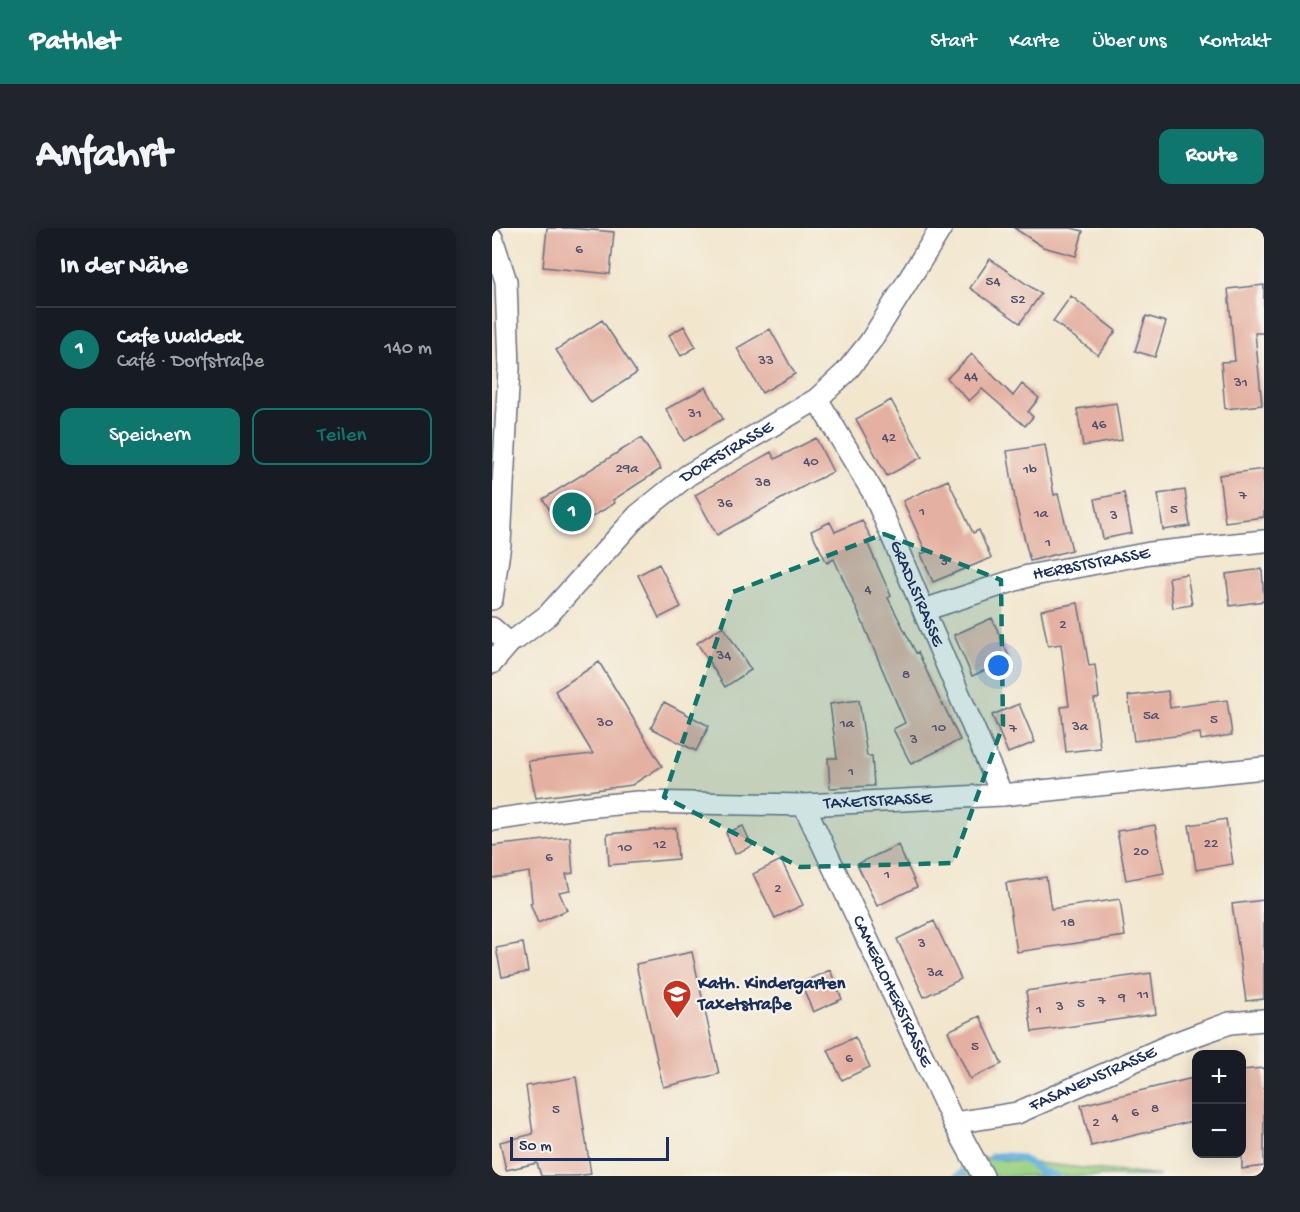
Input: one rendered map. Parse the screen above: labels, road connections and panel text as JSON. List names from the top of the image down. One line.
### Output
{"streets":{"street":["DORFSTRASSE","HERBSTSTRASSE","GRADLSTRASSE","TAXETSTRASSE","CAMERLOHERSTRASSE","FASANENSTRASSE"]},"crossings":[["DORFSTRASSE","GRADLSTRASSE"],["HERBSTSTRASSE","GRADLSTRASSE"],["GRADLSTRASSE","TAXETSTRASSE"],["TAXETSTRASSE","CAMERLOHERSTRASSE"],["CAMERLOHERSTRASSE","FASANENSTRASSE"]],"places":{"school or university":["Kath. Kindergarten Taxetstraße"]},"house_numbers":["6","54","52","33","44","31","31","46","42","40","29a","1b","38","7","36","5","1","1a","3","1","3","4","2","34","8","5a","5","30","1a","3a","10","7","3","1","22","12","10","20","6","1","2","18","3","3a","11","9","7","5","3","1","5","6","8","5","6","4","2"],"scale_bar":"50 m","page":{"header":"Pathlet","nav":["Start","Karte","Über uns","Kontakt"],"buttons":["Route",["Speichern","Teilen"]],"title":"Anfahrt","heading":"In der Nähe","list":[{"mark":"1","name":"Cafe Waldeck","note":"Café · Dorfstraße","value":"140 m"}],"pins":"1","map_buttons":["+","−"],"scale":"50 m"}}
